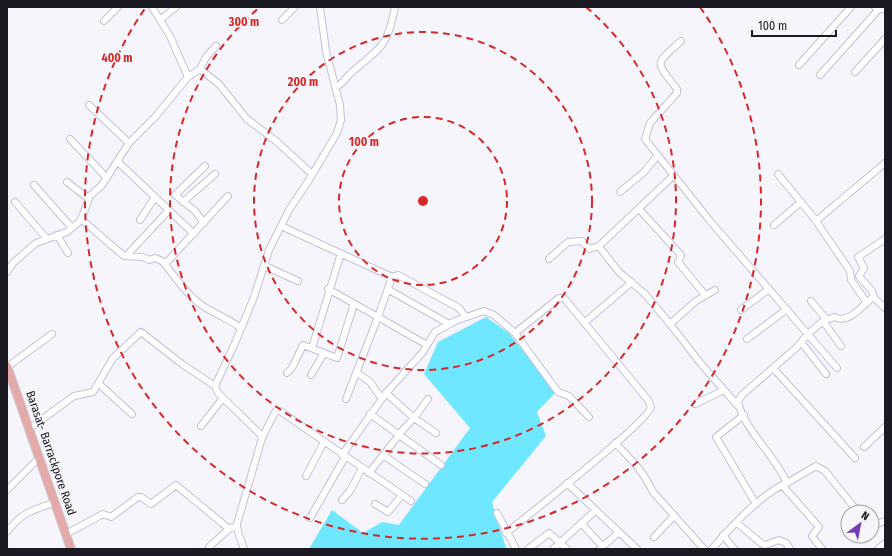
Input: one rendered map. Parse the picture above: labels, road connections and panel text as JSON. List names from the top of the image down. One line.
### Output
{"streets":{"main road":["Barasat- Barrackpore Road"]},"scale_bar":"100 m","north":"top right","rings":["300 m","400 m","200 m","100 m"]}
